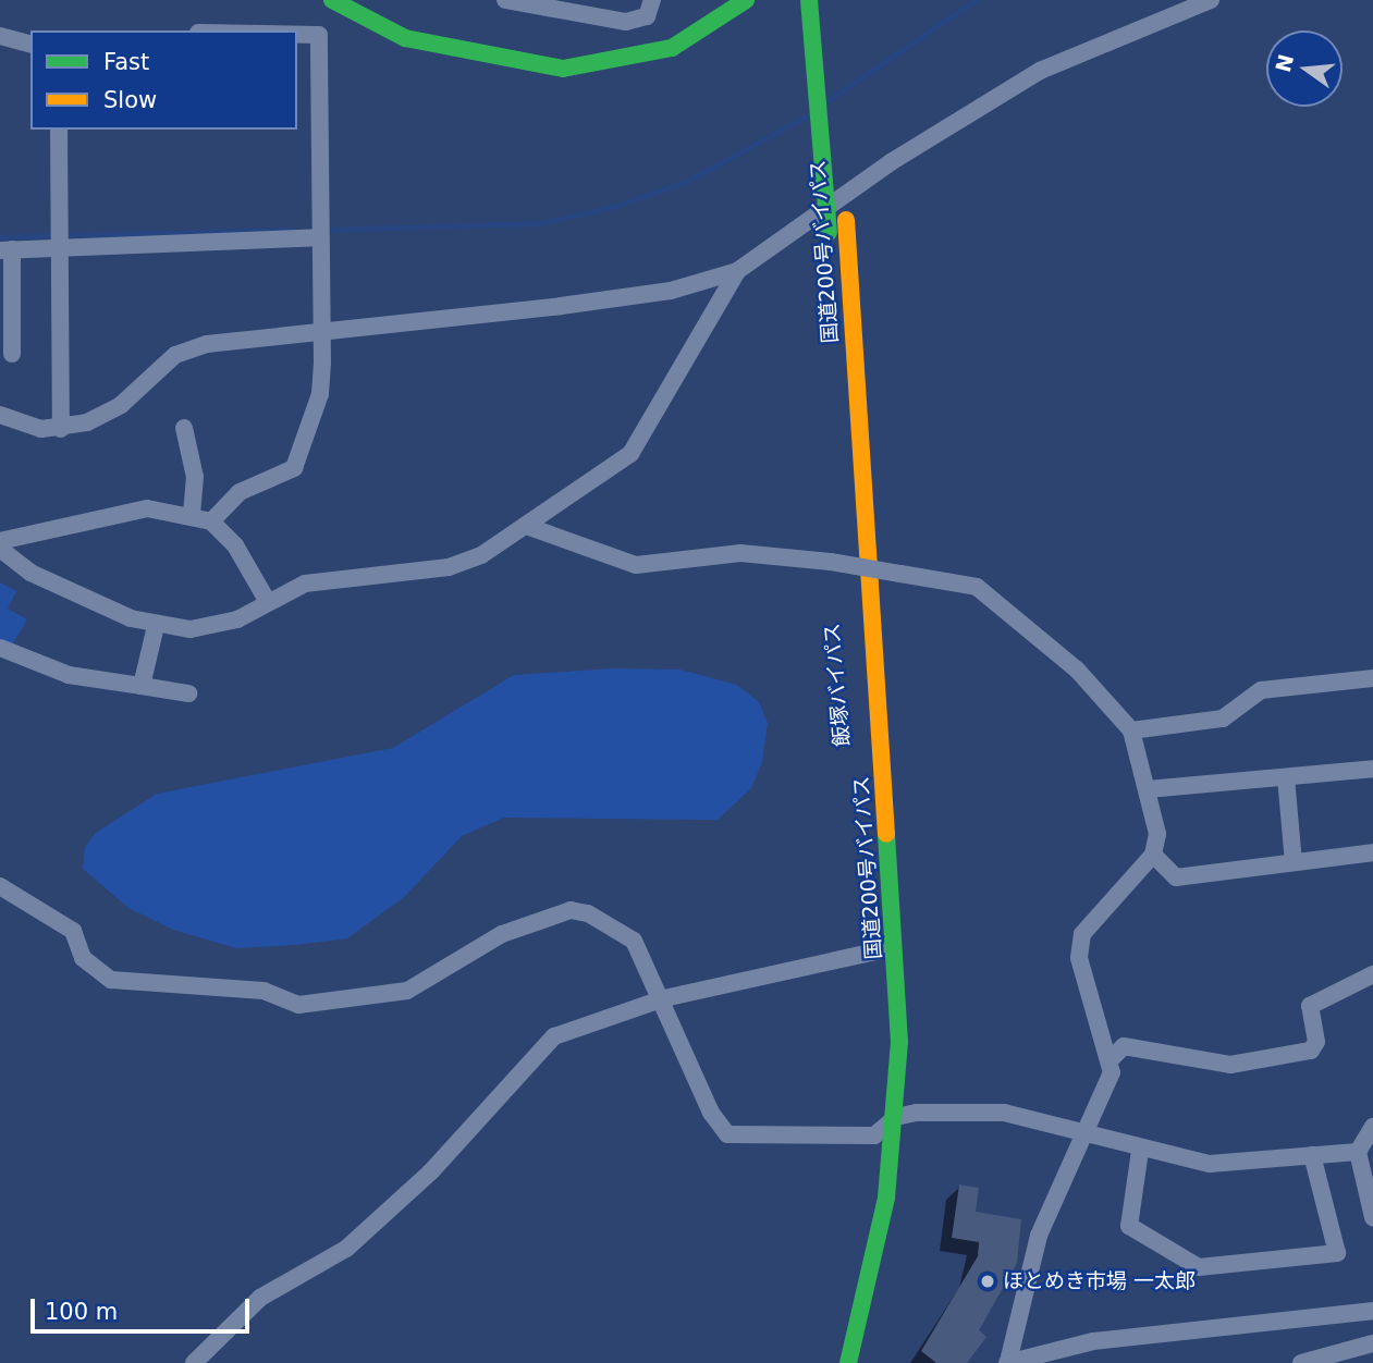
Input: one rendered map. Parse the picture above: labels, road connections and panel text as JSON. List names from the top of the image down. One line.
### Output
{"streets":{"main road":["国道200号バイパス","飯塚バイパス"]},"places":["ほとめき市場 一太郎"],"legend":["Fast","Slow"],"scale_bar":"100 m","north":"left"}
